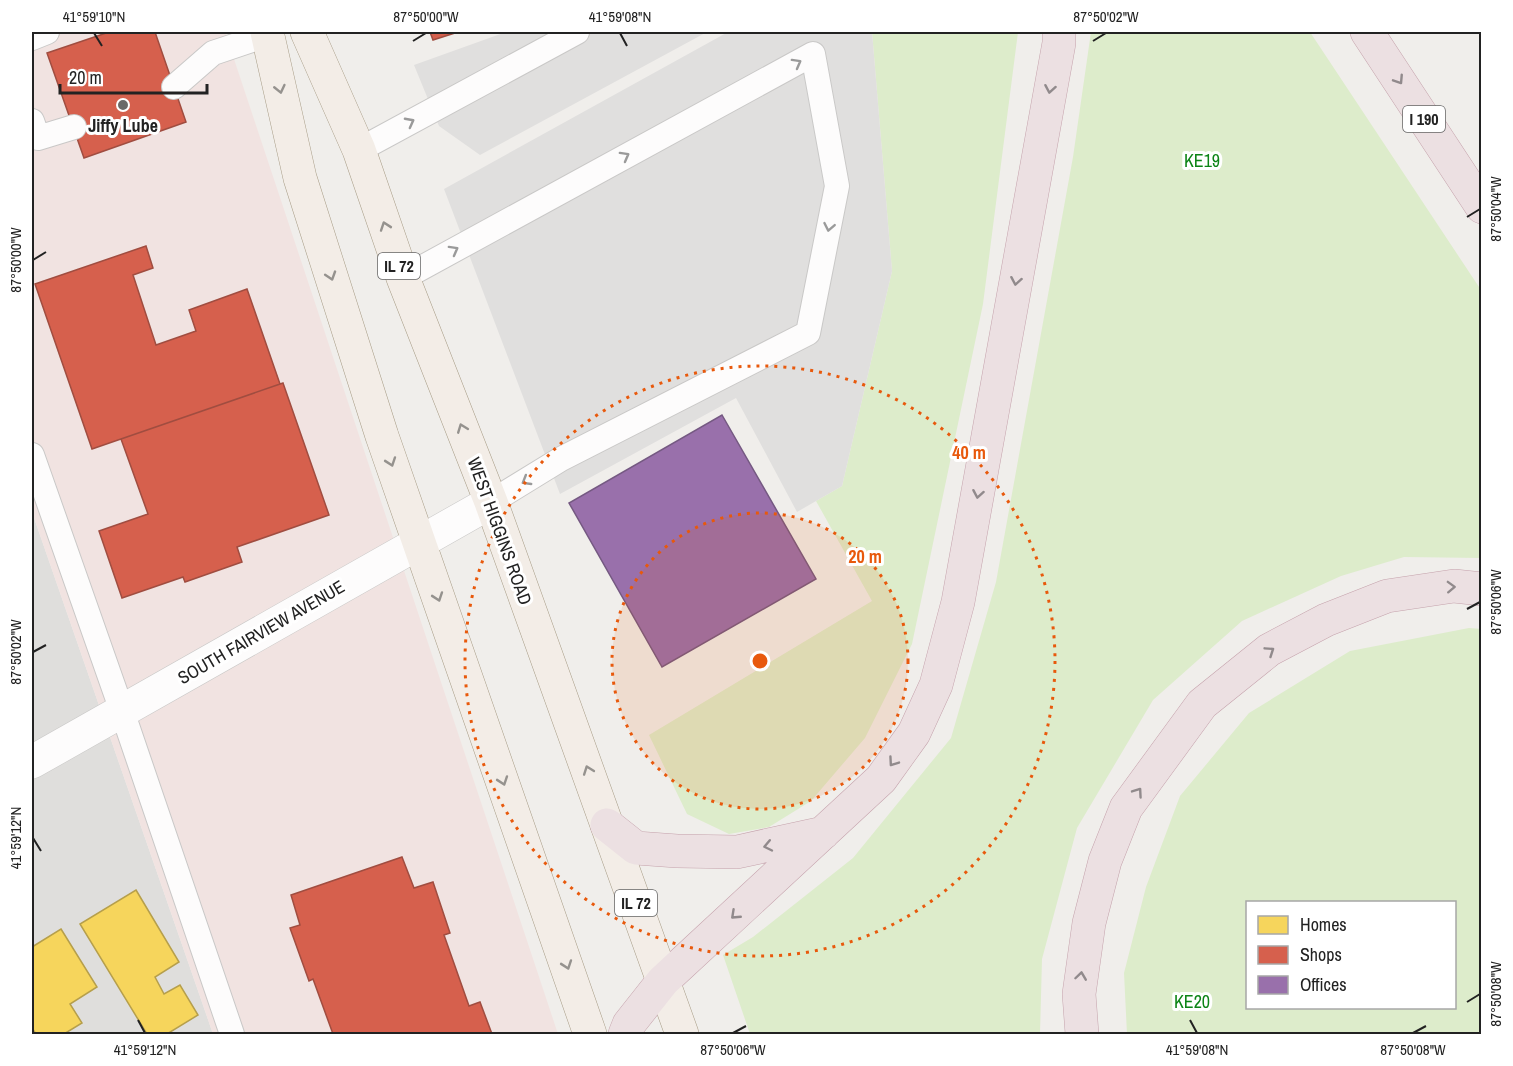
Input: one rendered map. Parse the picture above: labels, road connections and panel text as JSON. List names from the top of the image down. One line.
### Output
{"streets":{"highway":["I 190"],"main road":["IL 72","WEST HIGGINS ROAD"],"street":["SOUTH FAIRVIEW AVENUE"]},"crossings":[["WEST HIGGINS ROAD","SOUTH FAIRVIEW AVENUE"]],"parks":["KE19","KE20"],"places":["Jiffy Lube"],"legend":["Homes","Shops","Offices"],"scale_bar":"20 m","coordinates":["41°59'10\"N","87°50'00\"W","41°59'08\"N","87°50'02\"W","87°50'04\"W","87°50'06\"W","41°59'12\"N","87°50'08\"W"],"rings":["40 m","20 m"]}
